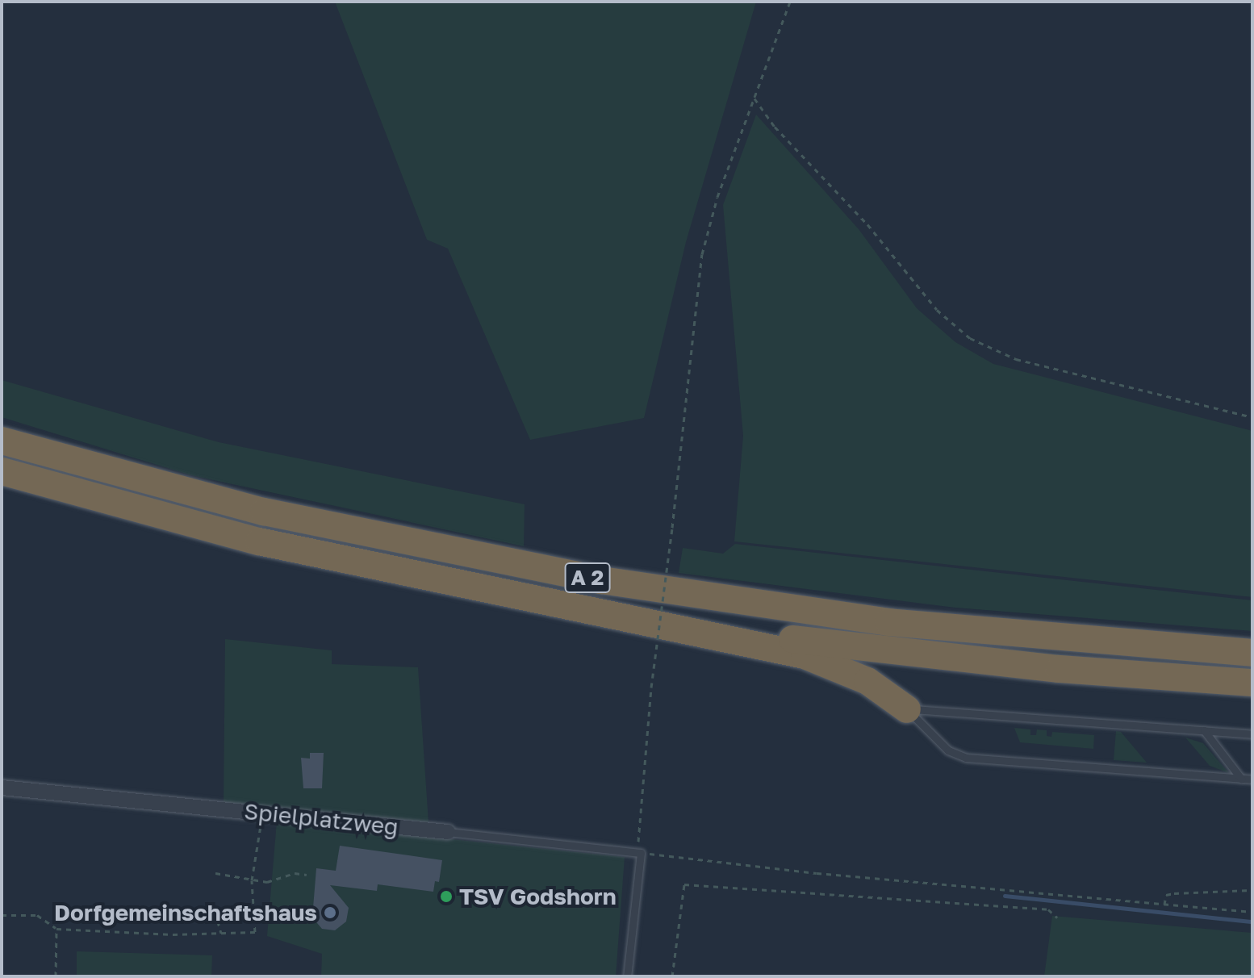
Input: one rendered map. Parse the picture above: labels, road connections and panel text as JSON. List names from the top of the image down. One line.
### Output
{"streets":{"highway":["A 2"],"street":["Spielplatzweg"]},"places":["TSV Godshorn","Dorfgemeinschaftshaus"]}
